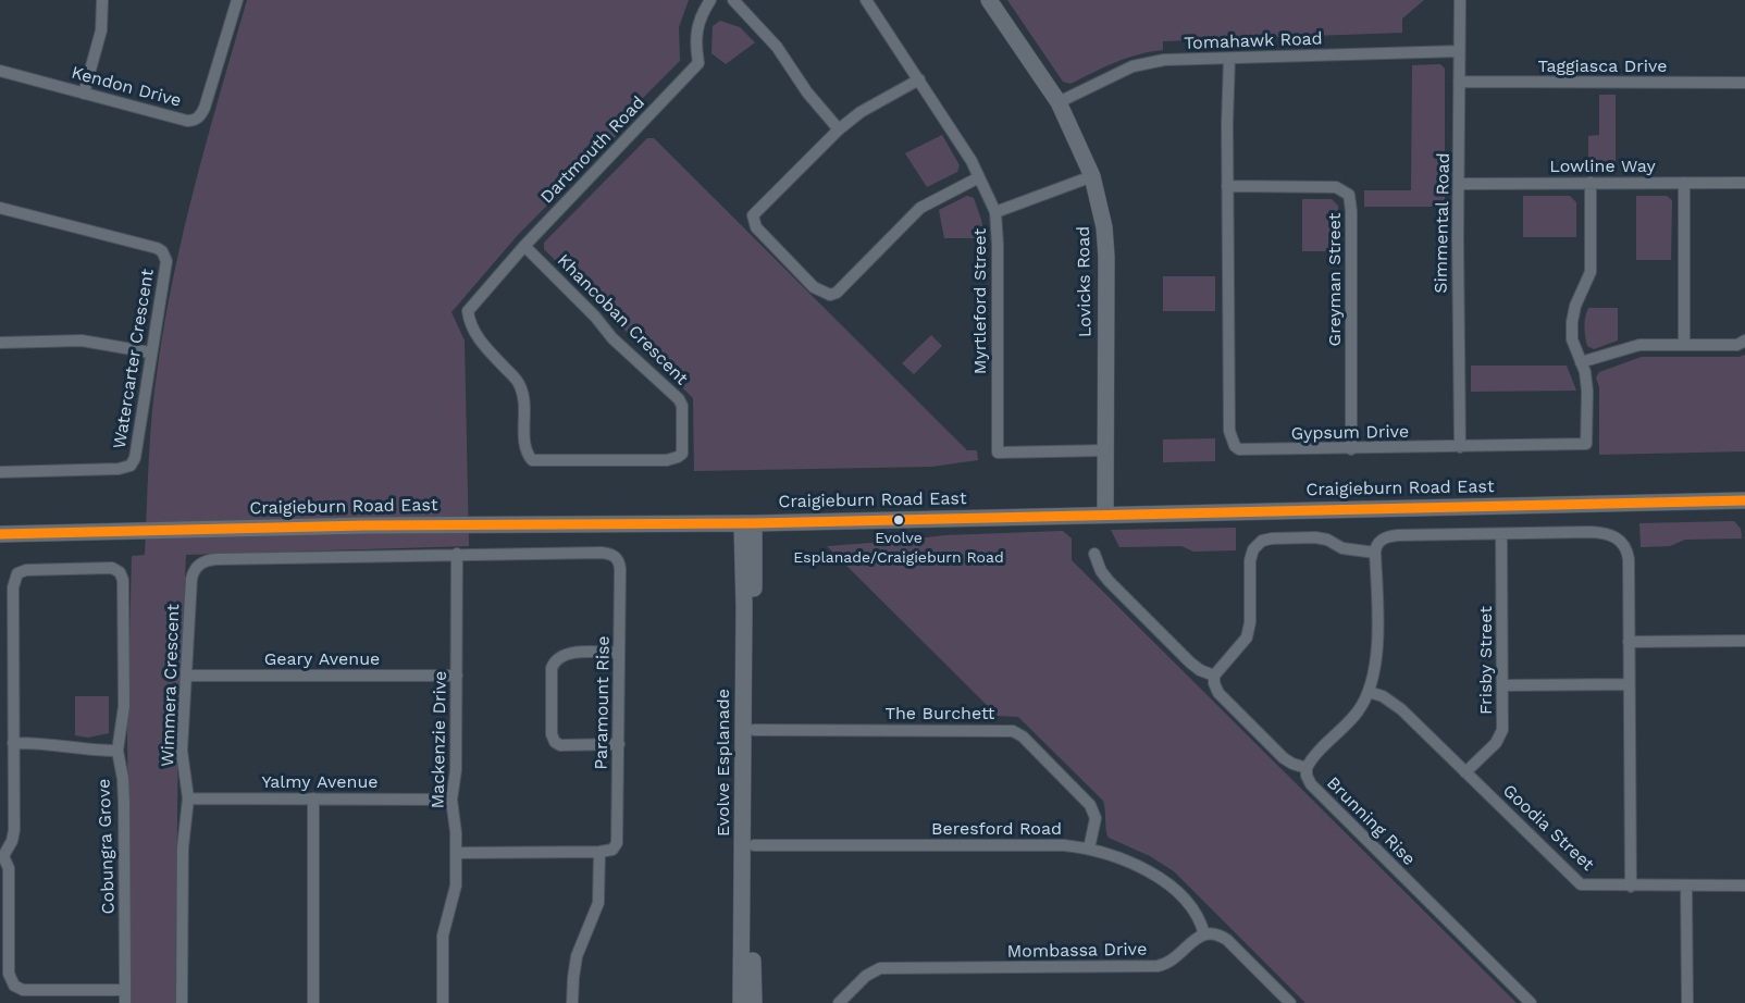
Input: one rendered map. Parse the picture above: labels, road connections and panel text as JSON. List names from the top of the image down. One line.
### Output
{"streets":{"main road":["Lovicks Road","Craigieburn Road East","Evolve Esplanade"],"street":["Tomahawk Road","Taggiasca Drive","Kendon Drive","Dartmouth Road","Lowline Way","Simmental Road","Greyman Street","Myrtleford Street","Khancoban Crescent","Watercarter Crescent","Gypsum Drive","Geary Avenue","Frisby Street","Wimmera Crescent","Paramount Rise","The Burchett","Mackenzie Drive","Yalmy Avenue","Brunning Rise","Goodia Street","Beresford Road","Cobungra Grove","Mombassa Drive"]},"crossings":[["Tomahawk Road","Simmental Road"],["Tomahawk Road","Lovicks Road"],["Tomahawk Road","Gypsum Drive"],["Taggiasca Drive","Simmental Road"],["Dartmouth Road","Khancoban Crescent"],["Lowline Way","Simmental Road"],["Lowline Way","Gypsum Drive"],["Simmental Road","Gypsum Drive"],["Greyman Street","Gypsum Drive"],["Lovicks Road","Myrtleford Street"],["Lovicks Road","Craigieburn Road East"],["Craigieburn Road East","Evolve Esplanade"],["Geary Avenue","Wimmera Crescent"],["Geary Avenue","Mackenzie Drive"],["Frisby Street","Goodia Street"],["Wimmera Crescent","Paramount Rise"],["Wimmera Crescent","Mackenzie Drive"],["Wimmera Crescent","Yalmy Avenue"],["Paramount Rise","Mackenzie Drive"],["The Burchett","Evolve Esplanade"],["The Burchett","Beresford Road"],["Mackenzie Drive","Yalmy Avenue"],["Evolve Esplanade","Beresford Road"],["Beresford Road","Mombassa Drive"]],"places":["Evolve Esplanade/Craigieburn Road"]}
